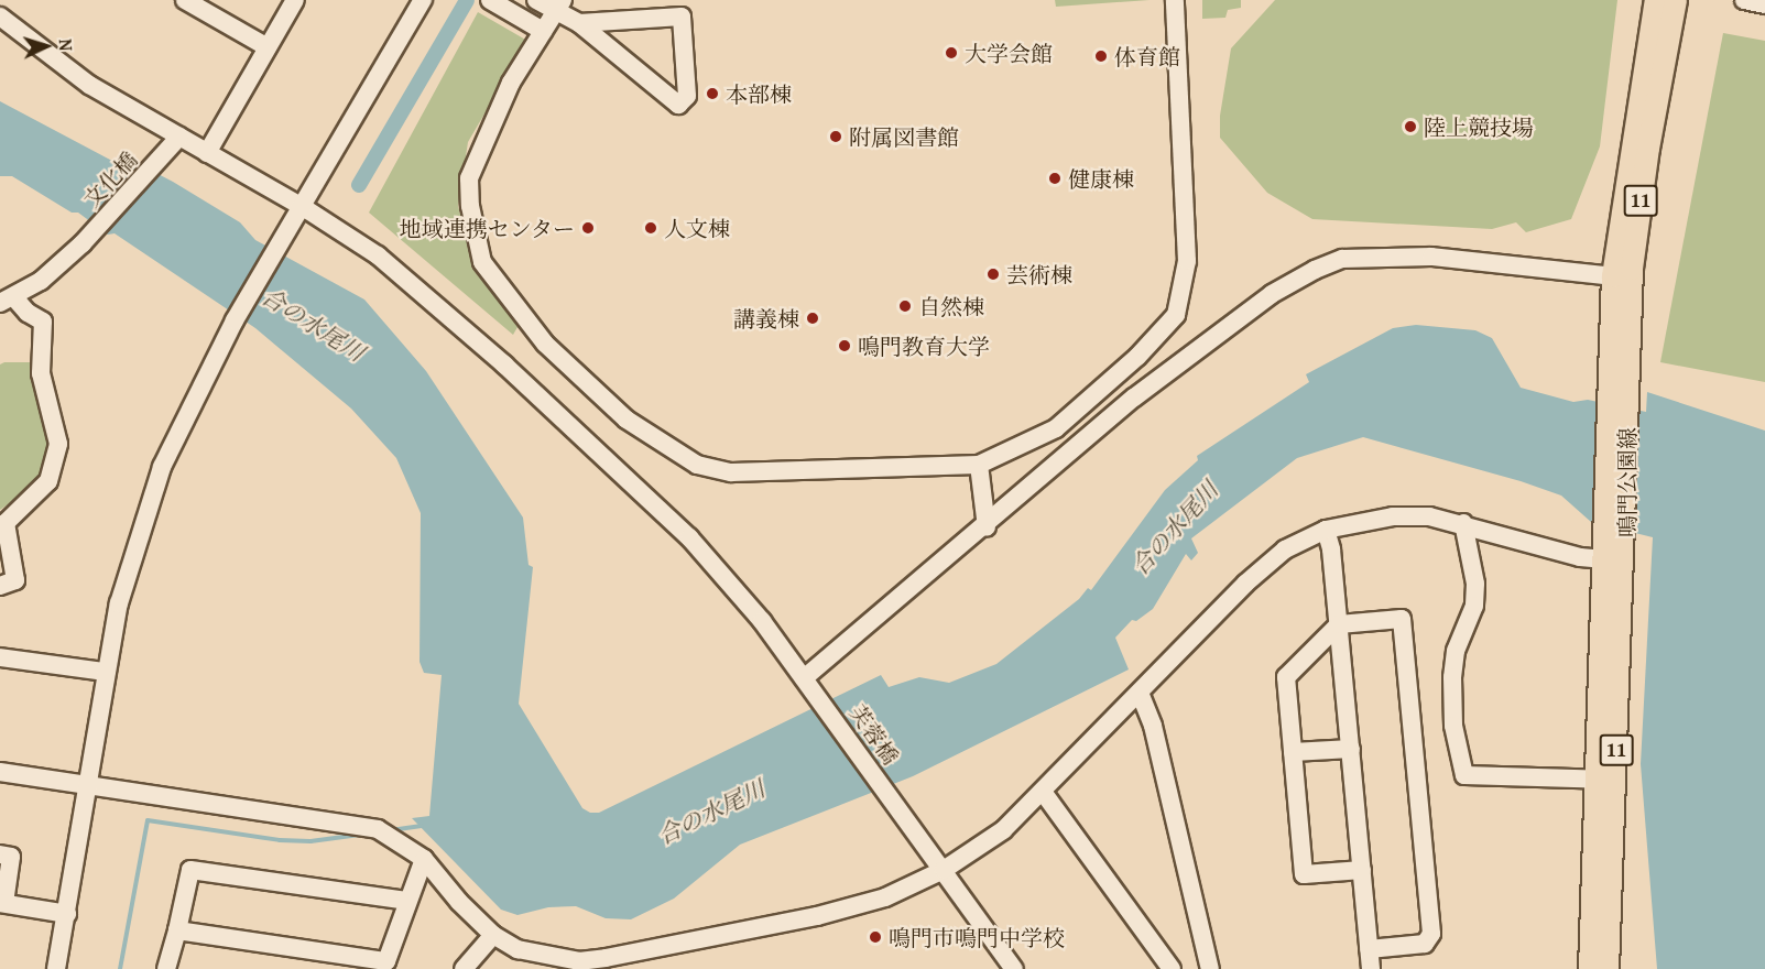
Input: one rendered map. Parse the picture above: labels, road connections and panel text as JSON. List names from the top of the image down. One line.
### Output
{"streets":{"main road":["11","鳴門公園線"],"street":["文化橋","芙蓉橋"]},"crossings":[["文化橋","芙蓉橋"]],"water":["合の水尾川"],"places":["大学会館","体育館","本部棟","陸上競技場","附属図書館","健康棟","地域連携センター","人文棟","芸術棟","自然棟","講義棟","鳴門教育大学","鳴門市鳴門中学校"],"north":"right"}
